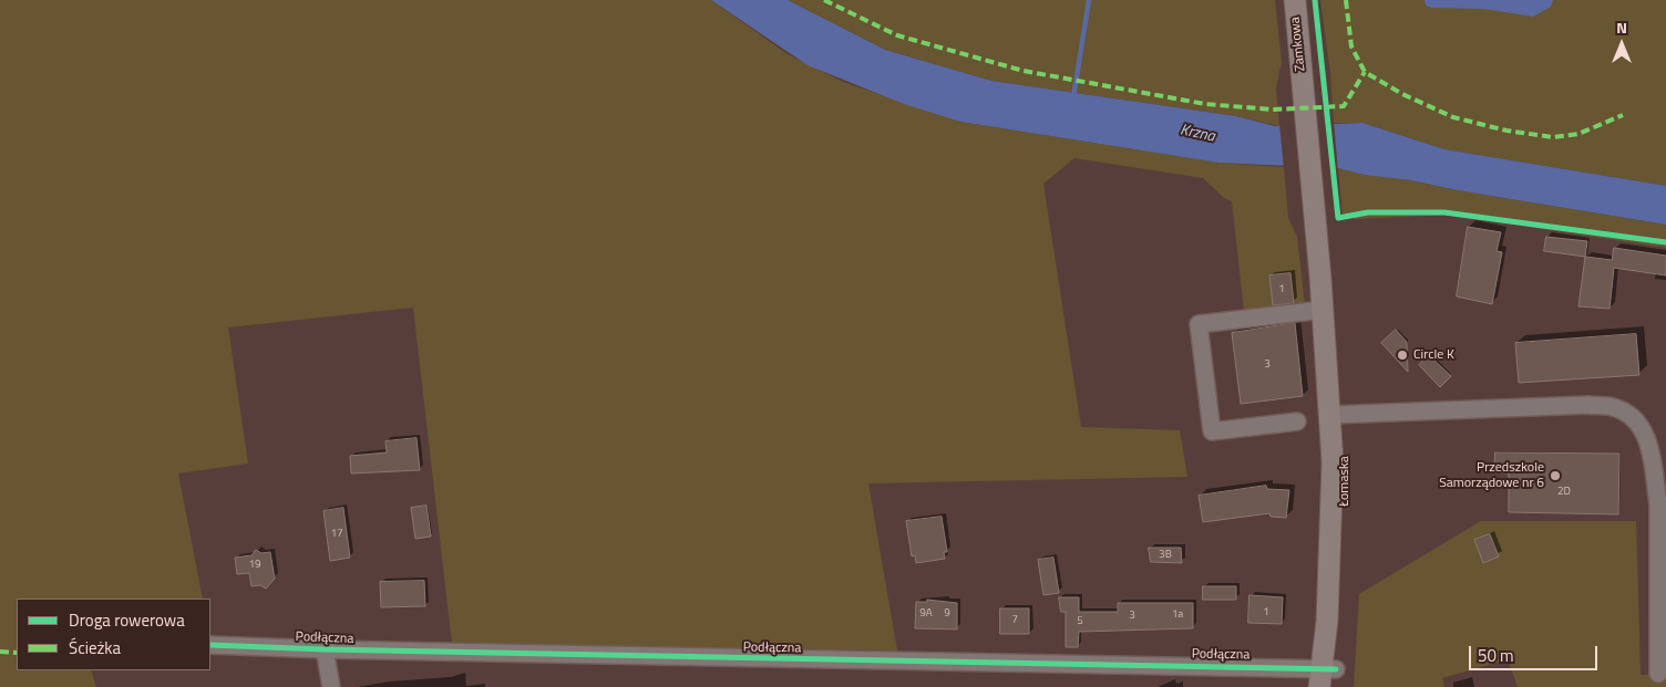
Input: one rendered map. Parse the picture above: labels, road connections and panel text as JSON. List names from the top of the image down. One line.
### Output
{"streets":{"main road":["Zamkowa","Łomaska"],"street":["Podłączna"]},"crossings":[["Zamkowa","Łomaska"],["Łomaska","Podłączna"]],"water":["Krzna"],"places":["Circle K","Przedszkole Samorządowe nr 6"],"house_numbers":["1","3","2D","17","3B","19","1","9A","9","1a","3","7","5"],"legend":["Droga rowerowa","Ścieżka"],"scale_bar":"50 m","north":"top"}
